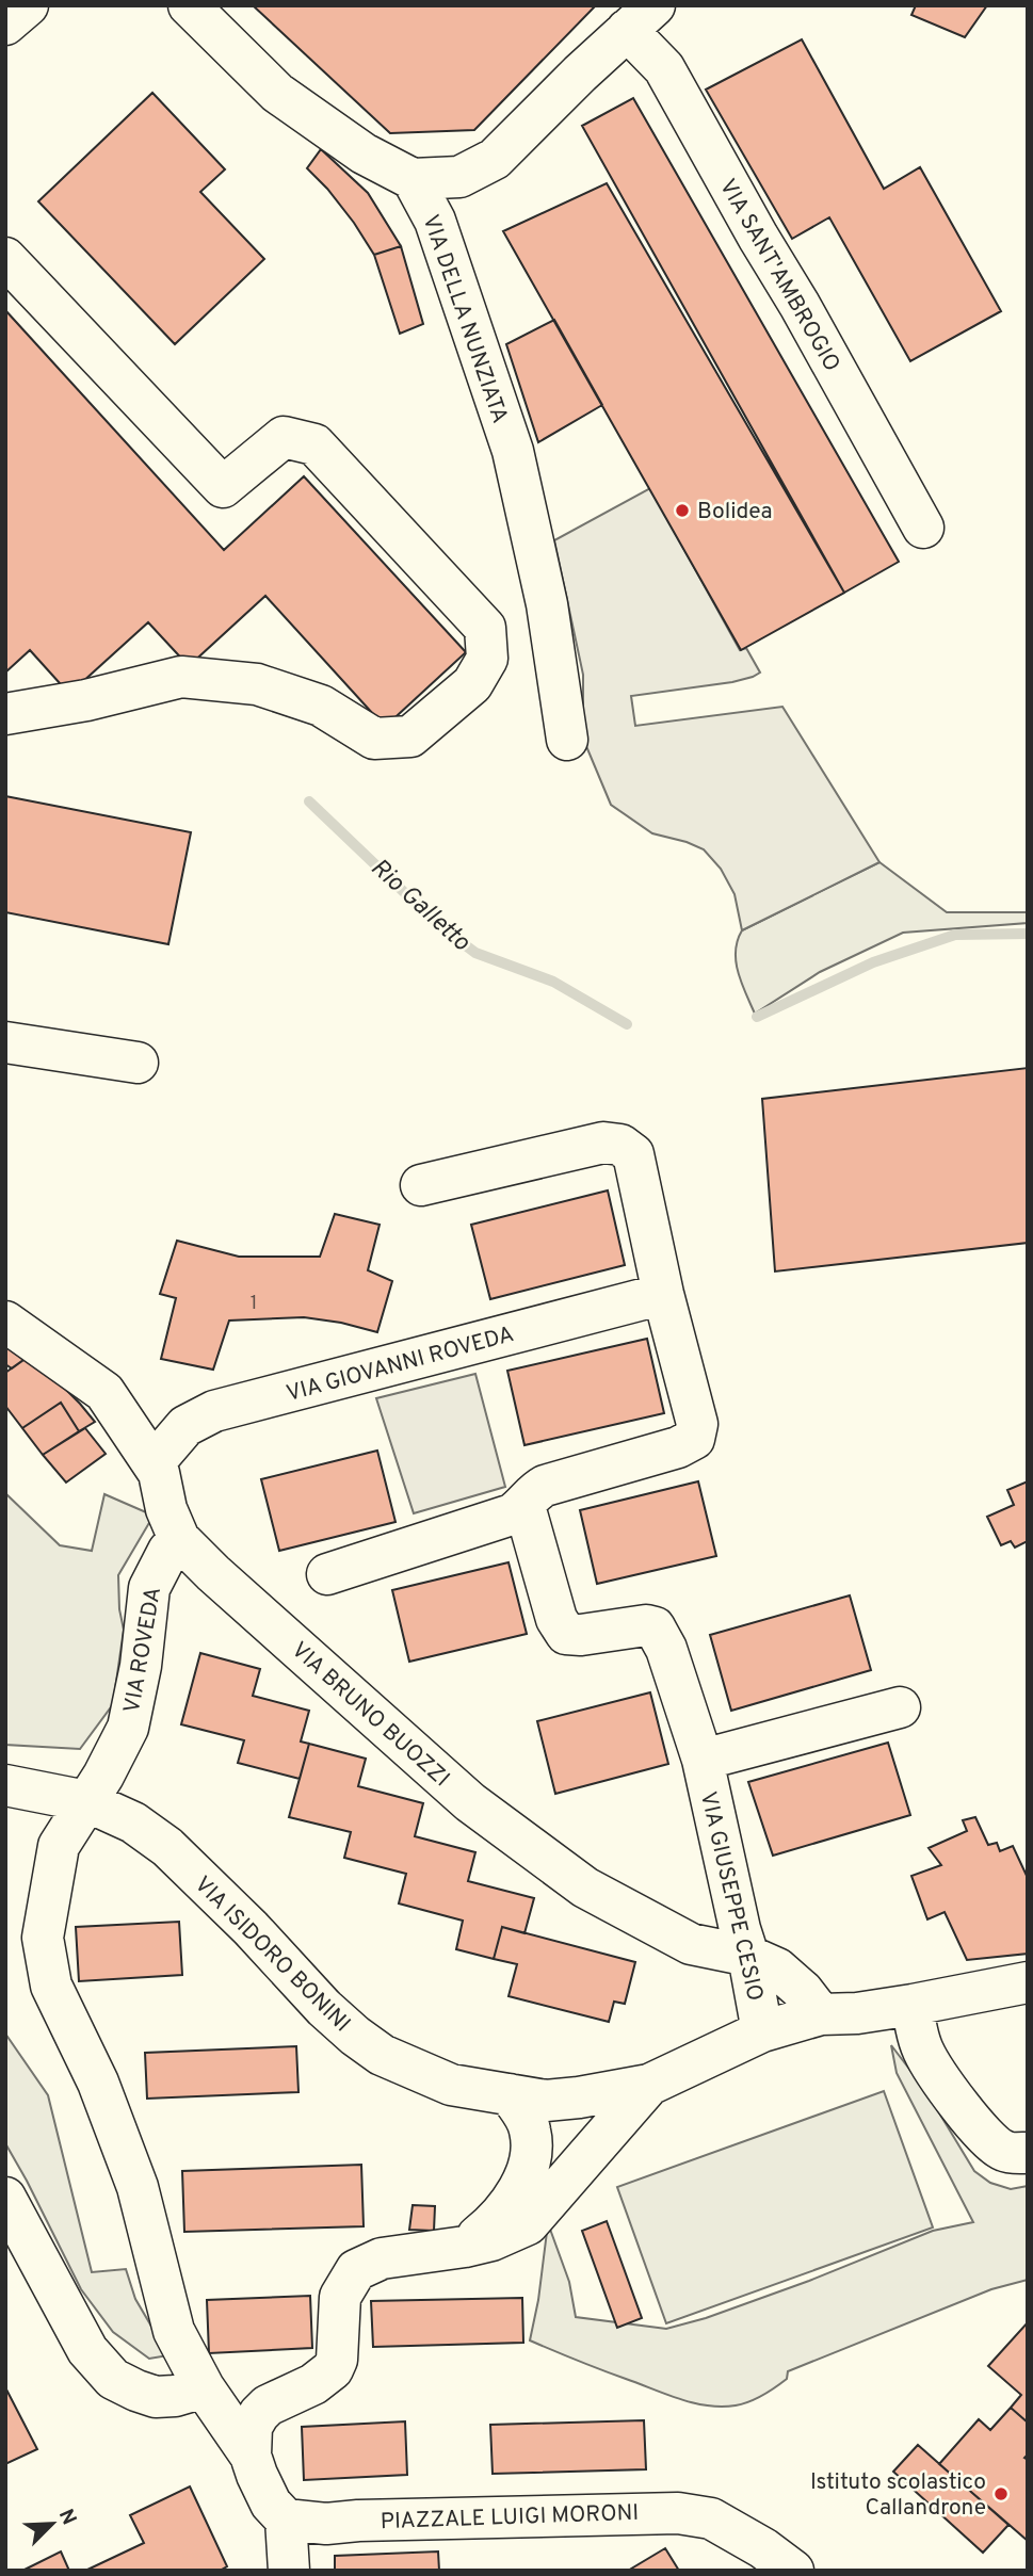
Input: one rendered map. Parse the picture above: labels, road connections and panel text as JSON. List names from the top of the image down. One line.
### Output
{"streets":{"street":["VIA SANT'AMBROGIO","VIA DELLA NUNZIATA","VIA GIOVANNI ROVEDA","VIA ROVEDA","VIA BRUNO BUOZZI","VIA GIUSEPPE CESIO","VIA ISIDORO BONINI","PIAZZALE LUIGI MORONI"]},"crossings":[["VIA SANT'AMBROGIO","VIA DELLA NUNZIATA"],["VIA GIOVANNI ROVEDA","VIA BRUNO BUOZZI"],["VIA ROVEDA","VIA BRUNO BUOZZI"],["VIA ROVEDA","VIA ISIDORO BONINI"],["VIA BRUNO BUOZZI","VIA GIUSEPPE CESIO"],["VIA GIUSEPPE CESIO","VIA ISIDORO BONINI"]],"water":["Rio Galletto"],"places":["Bolidea","Istituto scolastico Callandrone"],"house_numbers":["1"],"north":"top right"}
